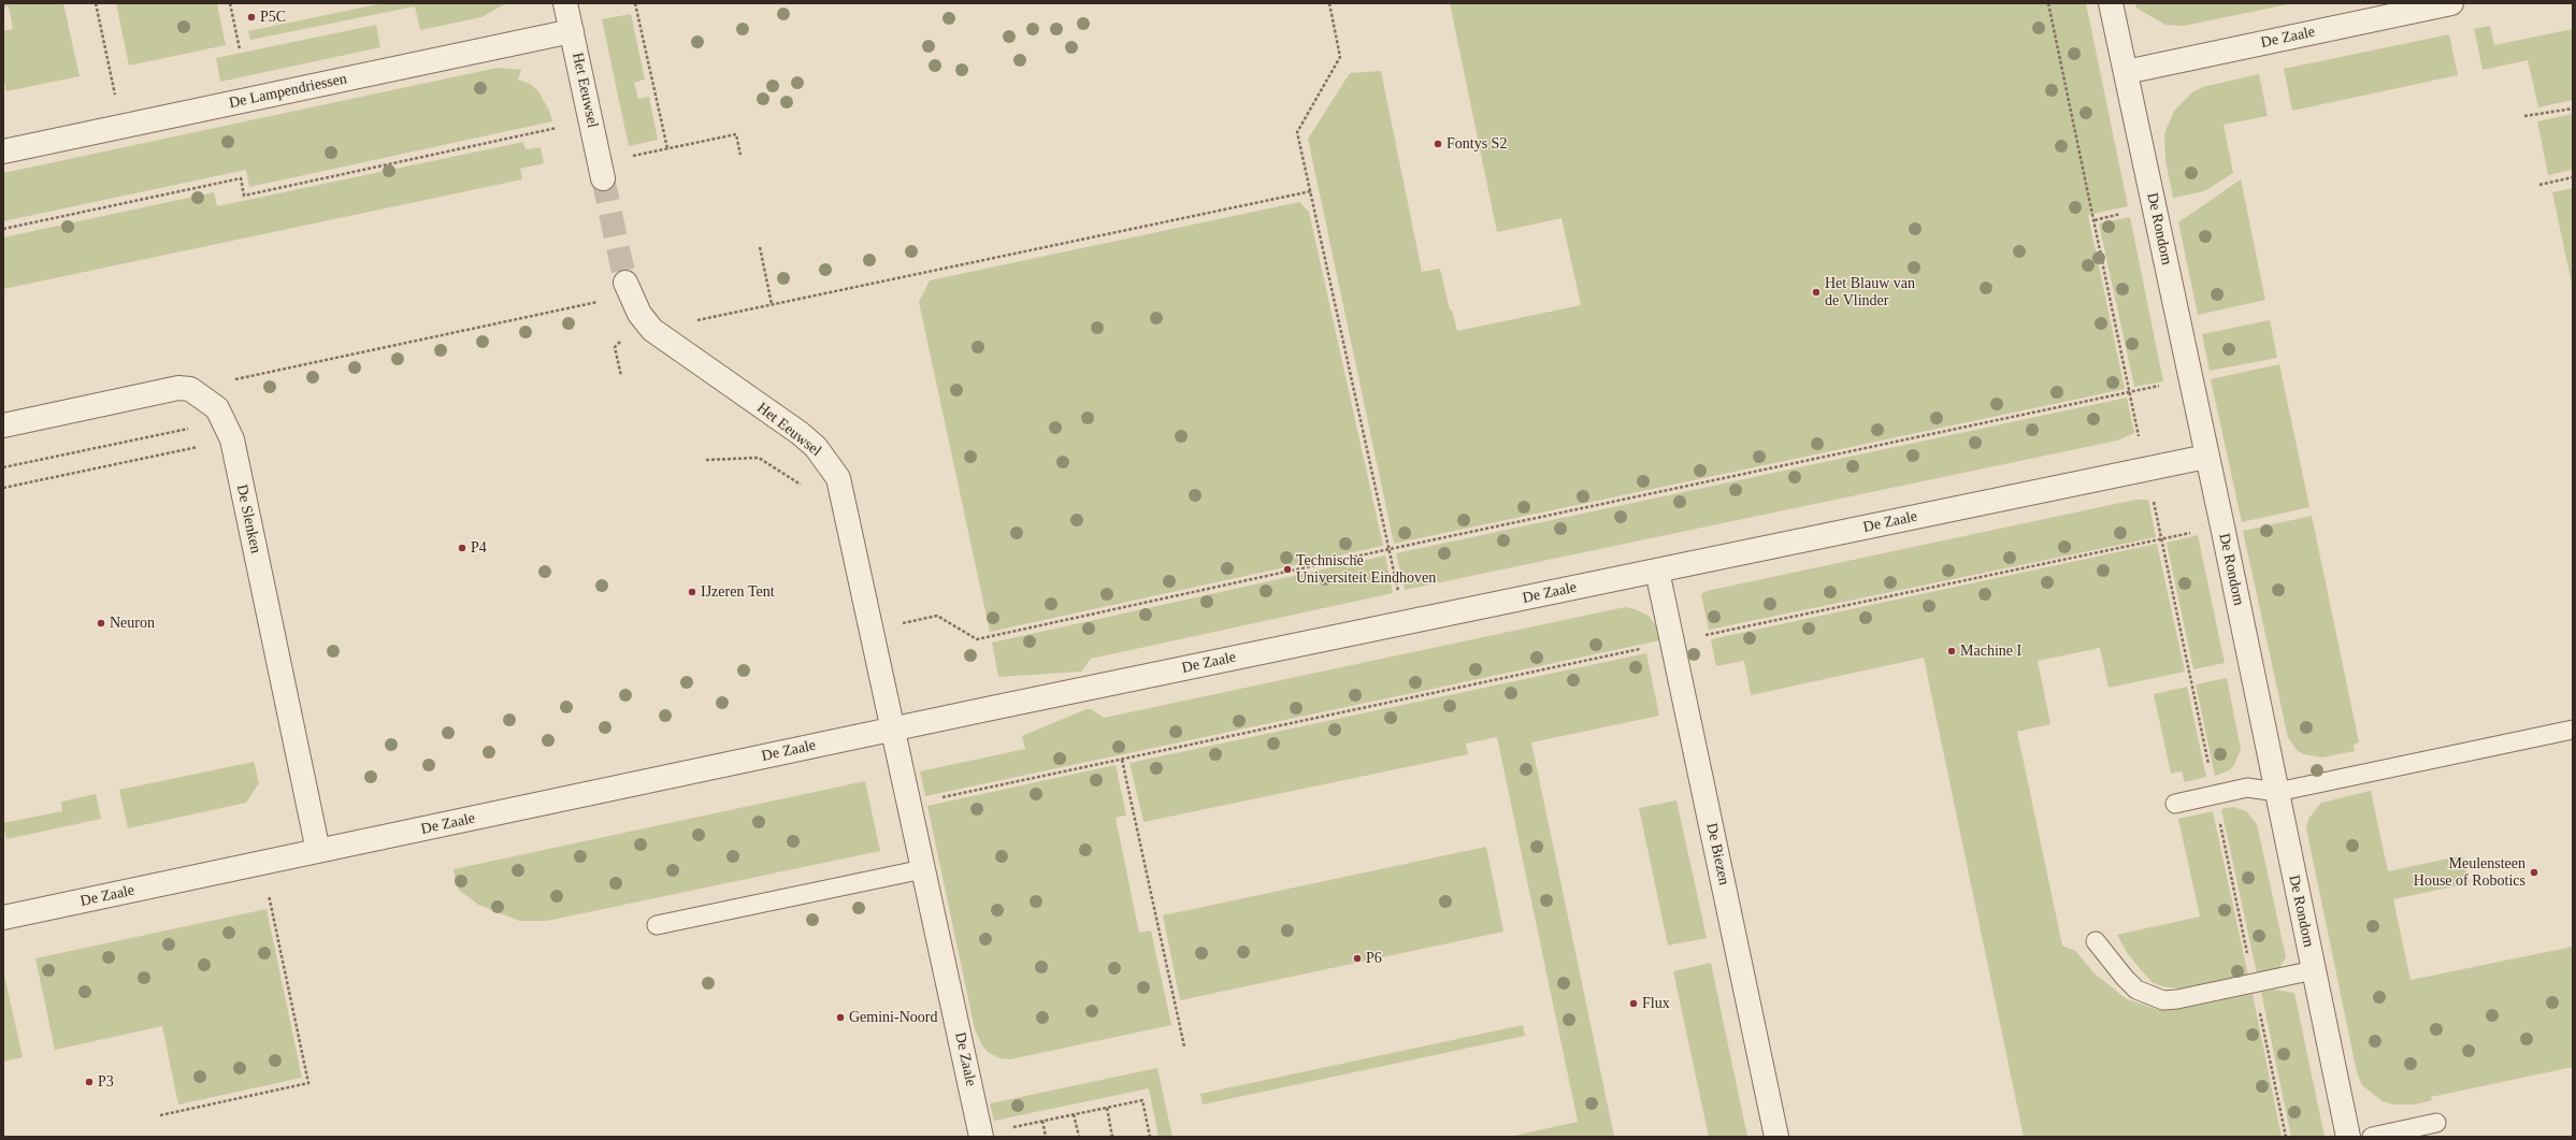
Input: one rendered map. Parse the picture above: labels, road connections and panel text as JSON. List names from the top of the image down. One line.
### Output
{"streets":{"street":["De Zaale","Het Eeuwsel","De Lampendriessen","De Rondom","De Slenken","De Biezen"]},"crossings":[["De Zaale","Het Eeuwsel"],["De Zaale","De Rondom"],["De Zaale","De Slenken"],["De Zaale","De Biezen"],["Het Eeuwsel","De Lampendriessen"]],"places":["P5C","Fontys S2","Het Blauw van de Vlinder","P4","Technische Universiteit Eindhoven","IJzeren Tent","Neuron","Machine I","Meulensteen House of Robotics","P6","Flux","Gemini-Noord","P3"]}
